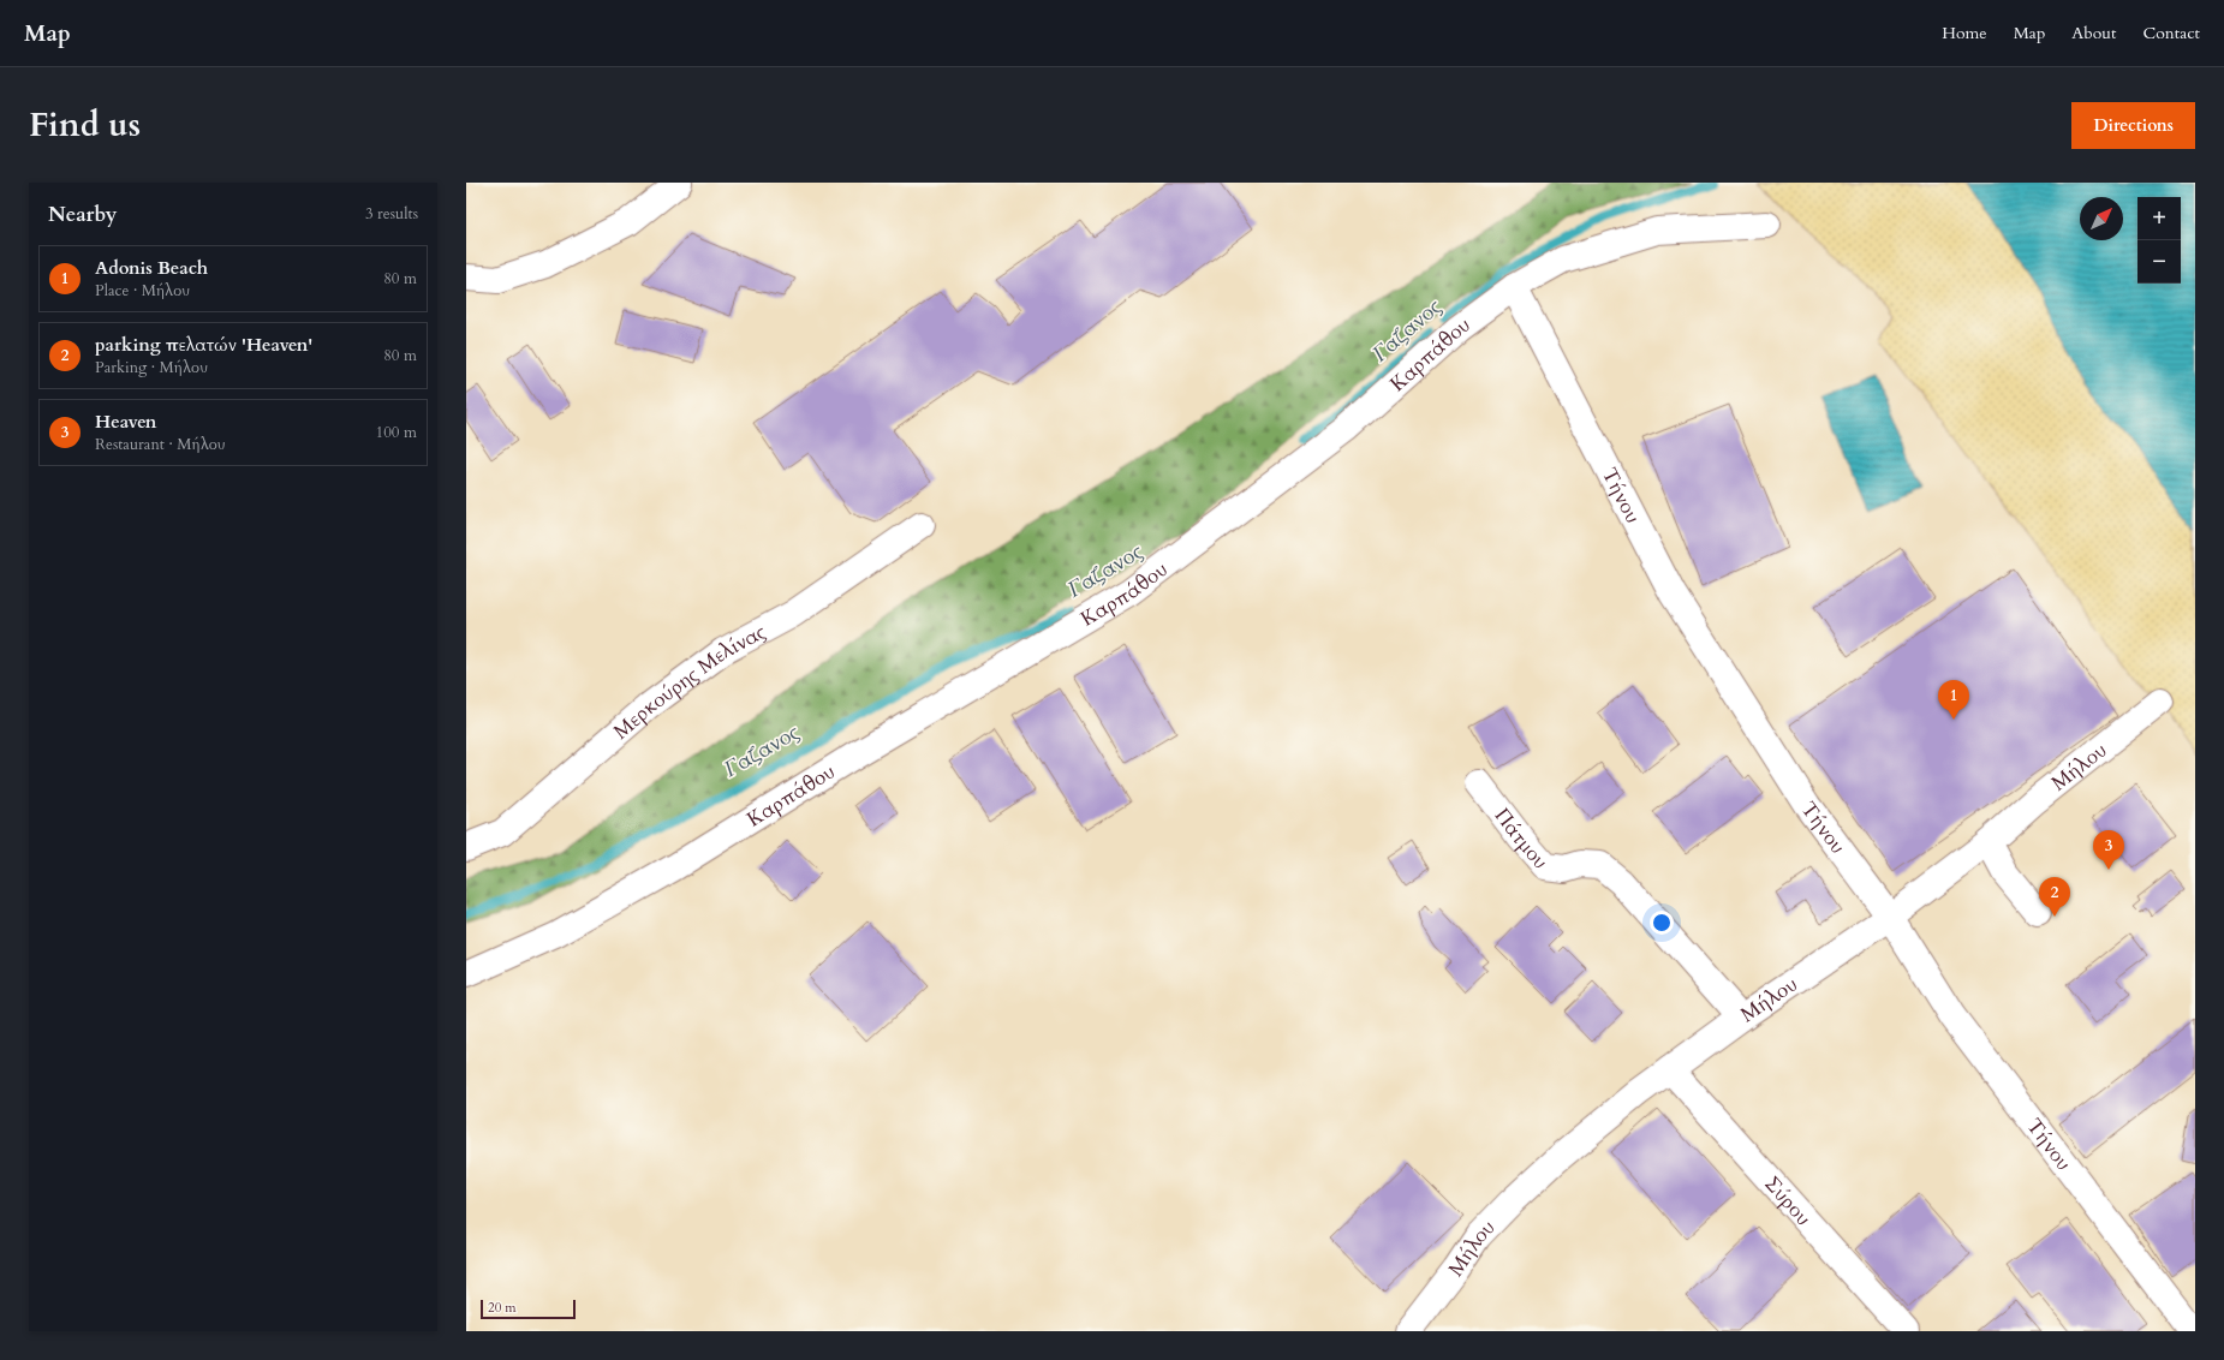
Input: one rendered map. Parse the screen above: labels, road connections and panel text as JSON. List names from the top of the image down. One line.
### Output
{"streets":{"street":["Καρπάθου","Τήνου","Μερκούρης Μελίνας","Μήλου","Πάτμου","Σύρου"]},"crossings":[["Καρπάθου","Τήνου"],["Τήνου","Μήλου"],["Μήλου","Πάτμου"],["Μήλου","Σύρου"]],"water":["Γαζανος"],"scale_bar":"20 m","north":"top right","page":{"header":"Map","nav":["Home","Map","About","Contact"],"title":"Find us","buttons":"Directions","heading":["Nearby","3 results"],"map_buttons":["+","−"],"list":[{"mark":"1","name":"Adonis Beach","note":"Place · Μήλου","value":"80 m"},{"mark":"2","name":"parking πελατών 'Heaven'","note":"Parking · Μήλου","value":"80 m"},{"mark":"3","name":"Heaven","note":"Restaurant · Μήλου","value":"100 m"}],"pins":["1","3","2"],"scale":"20 m"}}
